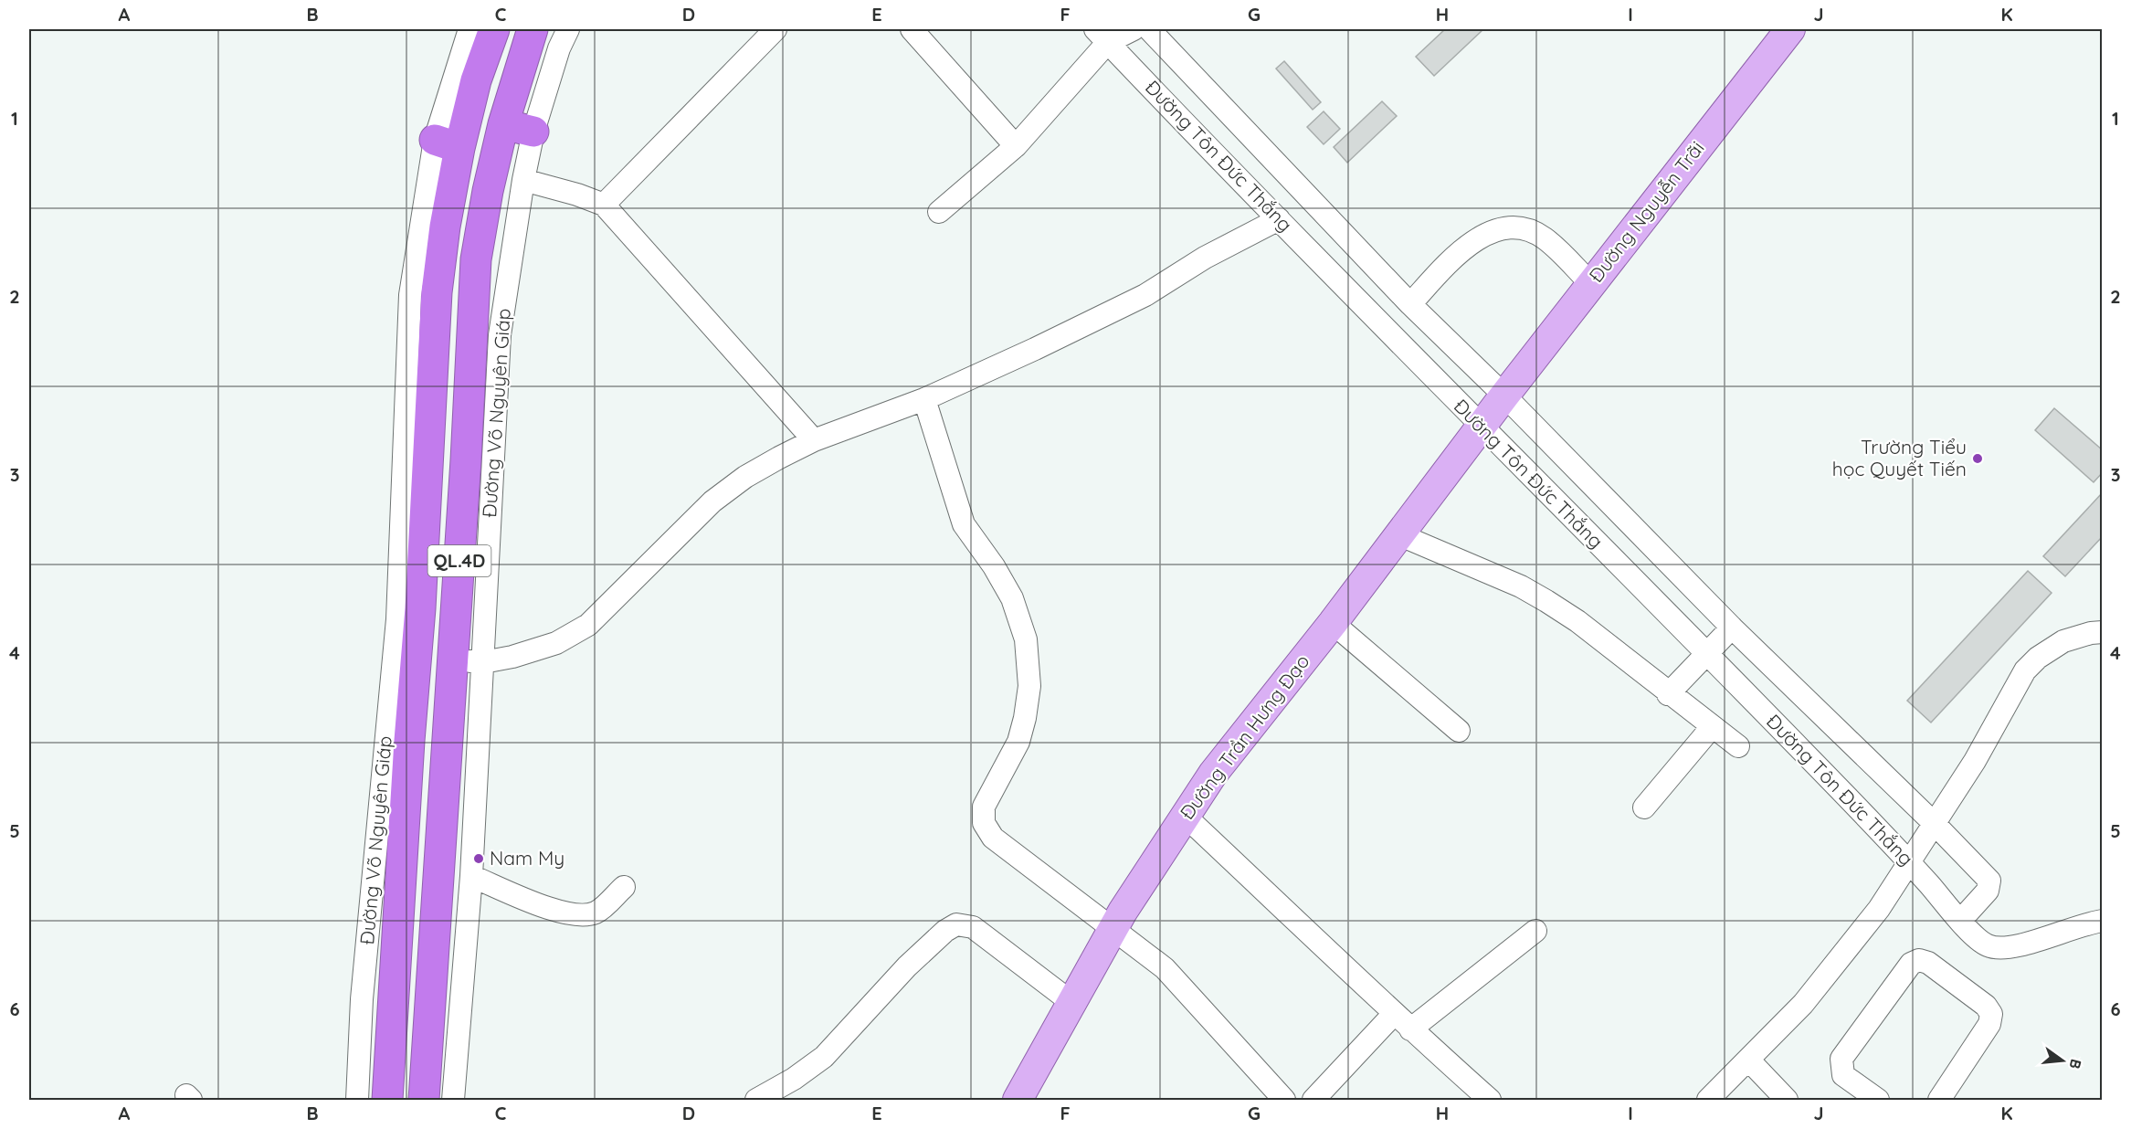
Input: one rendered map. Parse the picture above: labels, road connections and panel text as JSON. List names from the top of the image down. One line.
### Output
{"streets":{"highway":["Đường Võ Nguyên Giáp","QL.4D"],"main road":["Đường Nguyễn Trãi","Đường Trần Hưng Đạo"],"street":["Đường Tôn Đức Thắng"]},"crossings":[["Đường Tôn Đức Thắng","Đường Nguyễn Trãi"],["Đường Tôn Đức Thắng","Đường Trần Hưng Đạo"],["Đường Nguyễn Trãi","Đường Trần Hưng Đạo"]],"places":["Trường Tiểu học Quyết Tiến","Nam My"],"north":"right","grid":{"columns":["A","B","C","D","E","F","G","H","I","J","K"],"rows":["1","2","3","4","5","6"]}}
